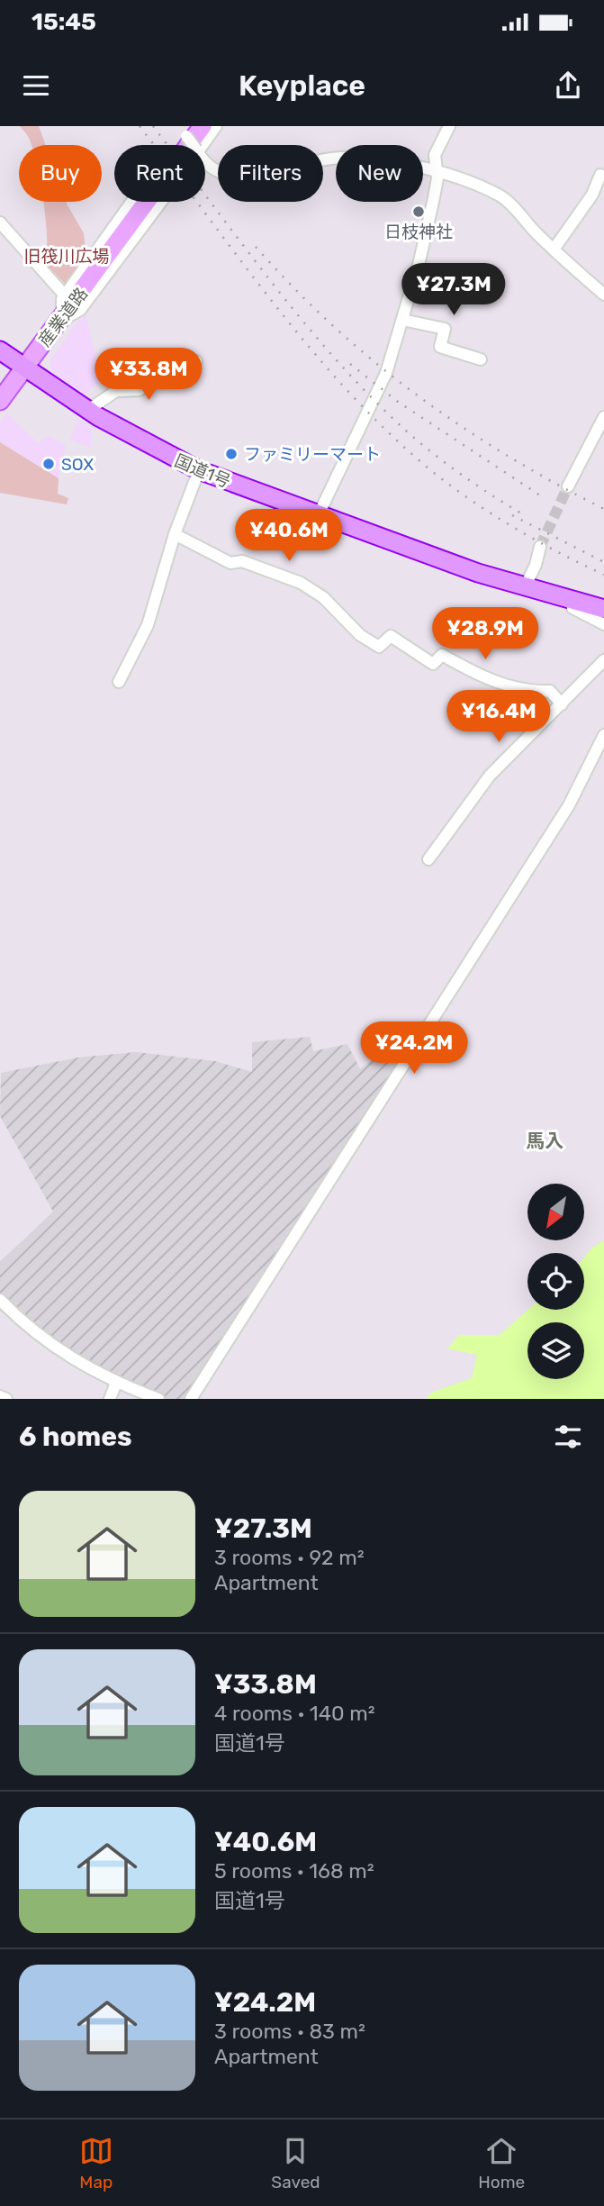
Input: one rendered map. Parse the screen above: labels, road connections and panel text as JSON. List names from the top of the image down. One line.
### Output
{"streets":{"highway":["国道1号"],"main road":["産業道路"]},"crossings":[["産業道路","国道1号"]],"districts":["馬入"],"parks":["旧筏川広場"],"places":["日枝神社","ファミリーマート","SOX"],"north":"bottom left","page":{"status":"15:45","header":"Keyplace","chip":["Buy","Rent","Filters","New"],"price":["¥27.3M","¥33.8M","¥40.6M","¥28.9M","¥16.4M","¥24.2M"],"heading":"6 homes","list":[{"name":"¥27.3M","note":"3 rooms · 92 m² · Apartment"},{"name":"¥33.8M","note":"4 rooms · 140 m² · 国道1号"},{"name":"¥40.6M","note":"5 rooms · 168 m² · 国道1号"},{"name":"¥24.2M","note":"3 rooms · 83 m² · Apartment"}],"tabs":["Map","Saved","Home"]}}
